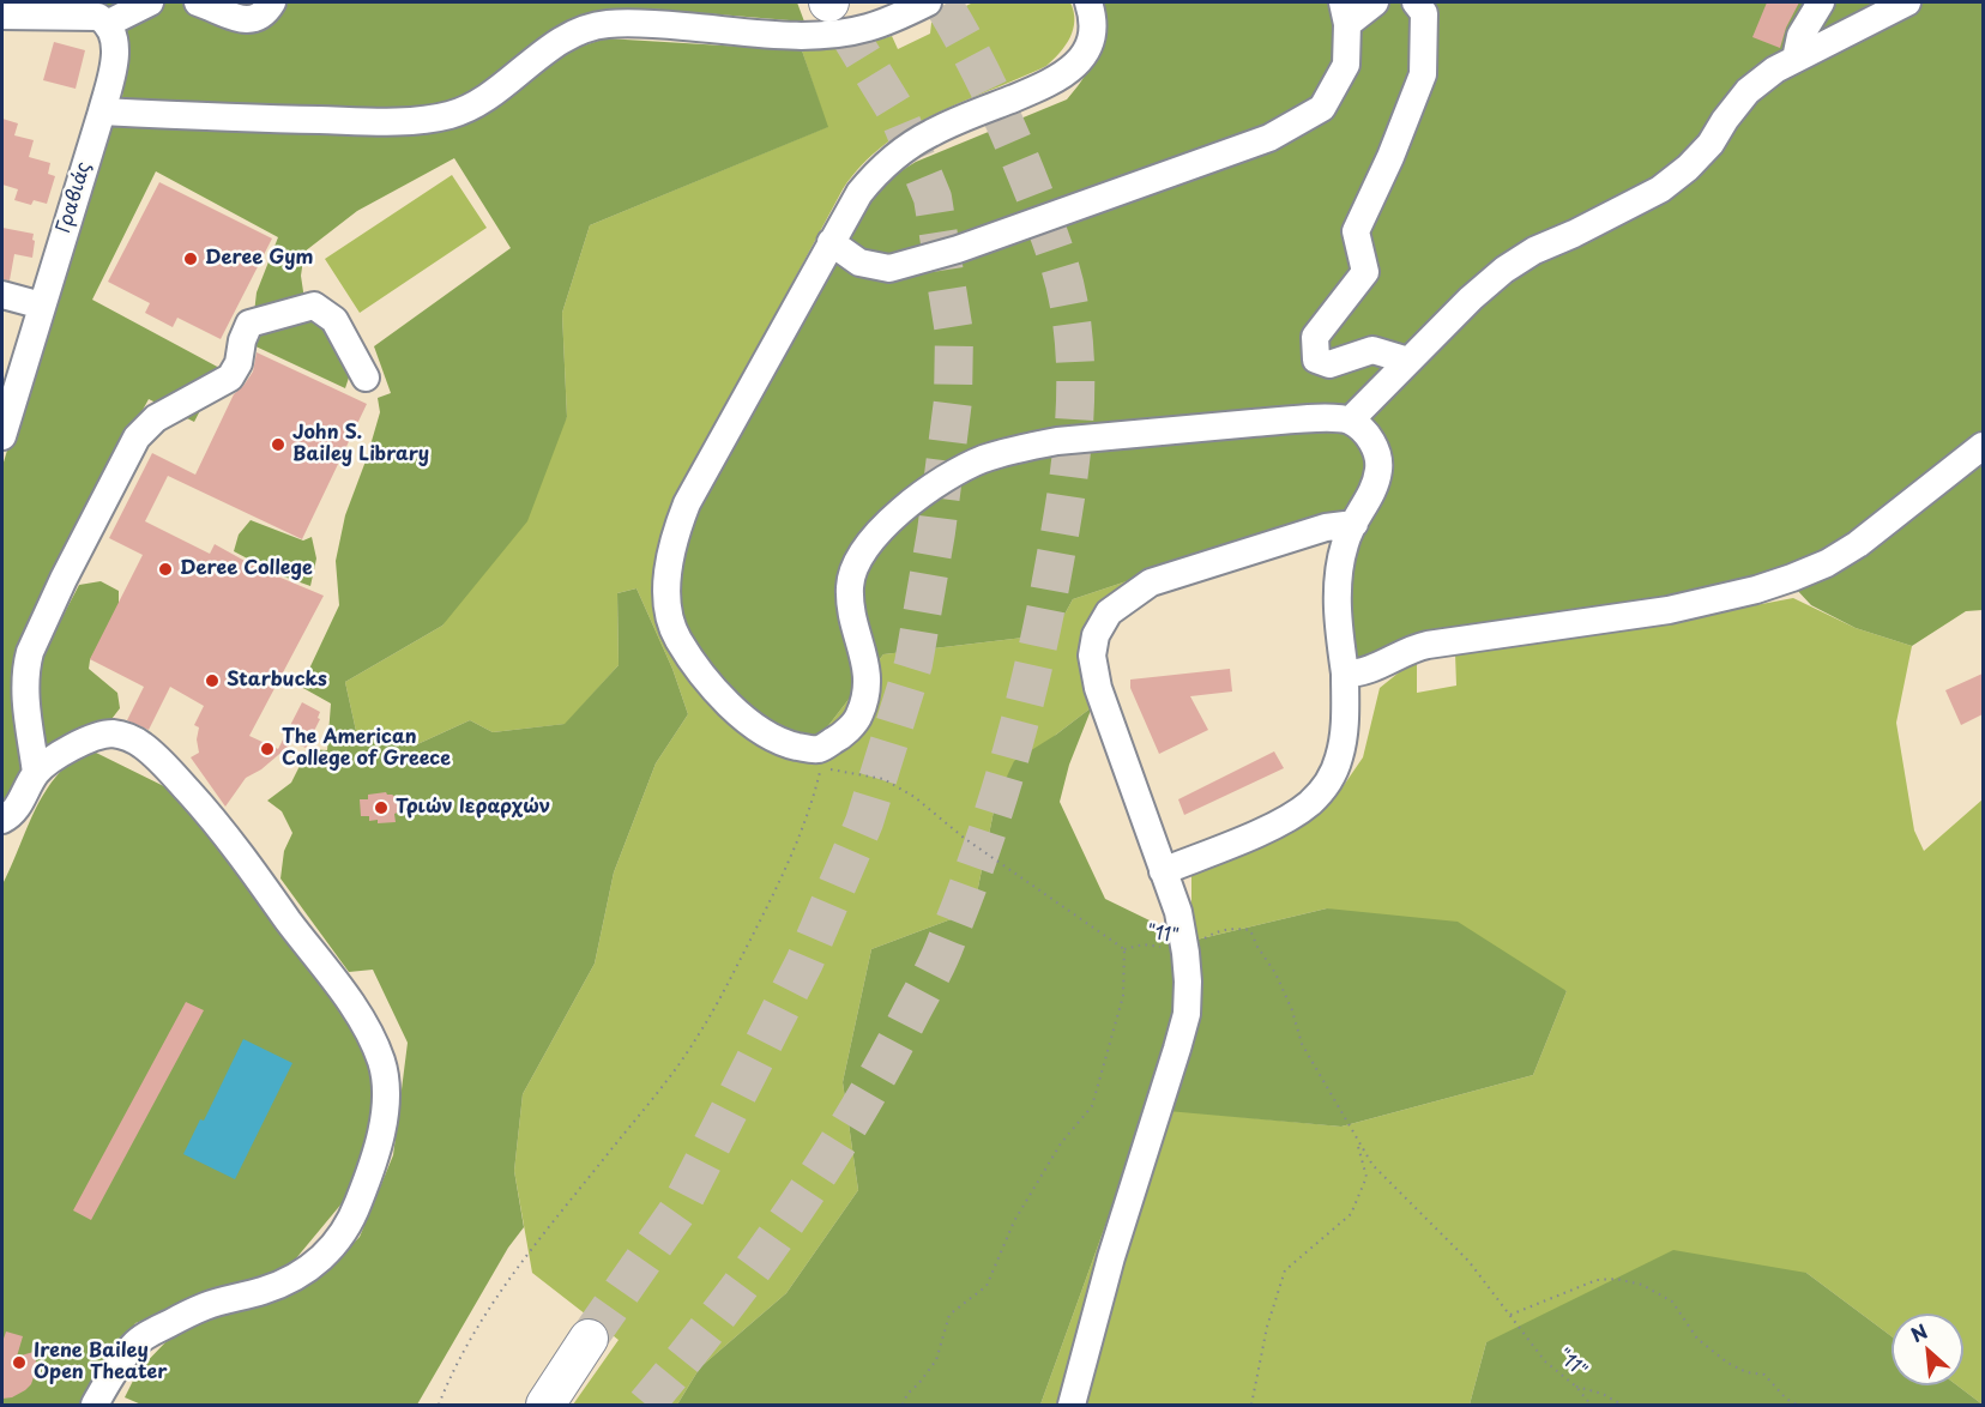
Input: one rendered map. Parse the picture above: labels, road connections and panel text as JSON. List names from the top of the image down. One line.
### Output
{"streets":{"street":["Γραβιάς"],"path":["\"11\""]},"places":["Deree Gym","John S. Bailey Library","Deree College","Starbucks","The American College of Greece","Τριών Ιεραρχών","Irene Bailey Open Theater"],"north":"top left"}
